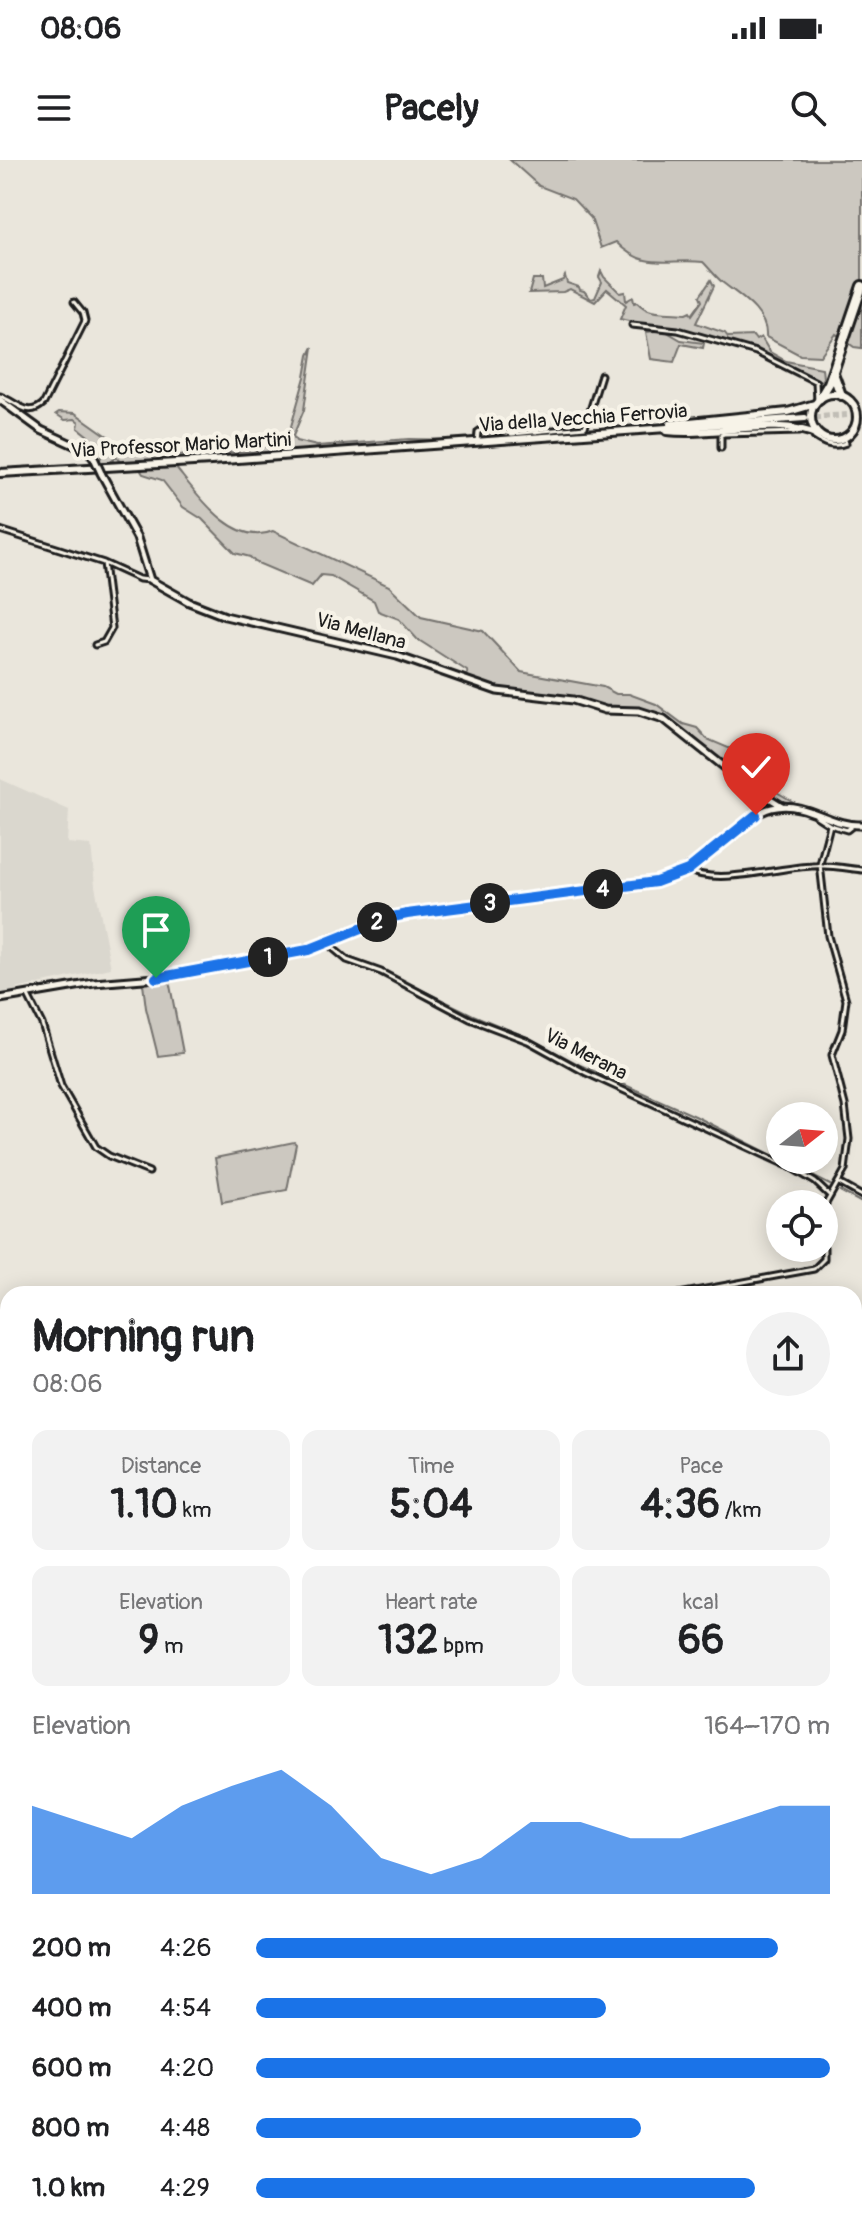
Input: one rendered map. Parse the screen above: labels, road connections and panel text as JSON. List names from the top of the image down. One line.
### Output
{"streets":{"main road":["Via della Vecchia Ferrovia","Via Professor Mario Martini"],"street":["Via Mellana","Via Merana"]},"crossings":[["Via della Vecchia Ferrovia","Via Professor Mario Martini"]],"north":"right","page":{"status":"08:06","header":"Pacely","pins":["4","3","2","1"],"heading":["Morning run","08:06"],"stats":[["Distance","1.10 km"],["Time","5:04"],["Pace","4:36 /km"],["Elevation","9 m"],["Heart rate","132 bpm"],["kcal","66"]],"chart":["Elevation","164–170 m"],"list":[{"name":"200 m","note":"4:26"},{"name":"400 m","note":"4:54"},{"name":"600 m","note":"4:20"},{"name":"800 m","note":"4:48"},{"name":"1.0 km","note":"4:29"}]}}
